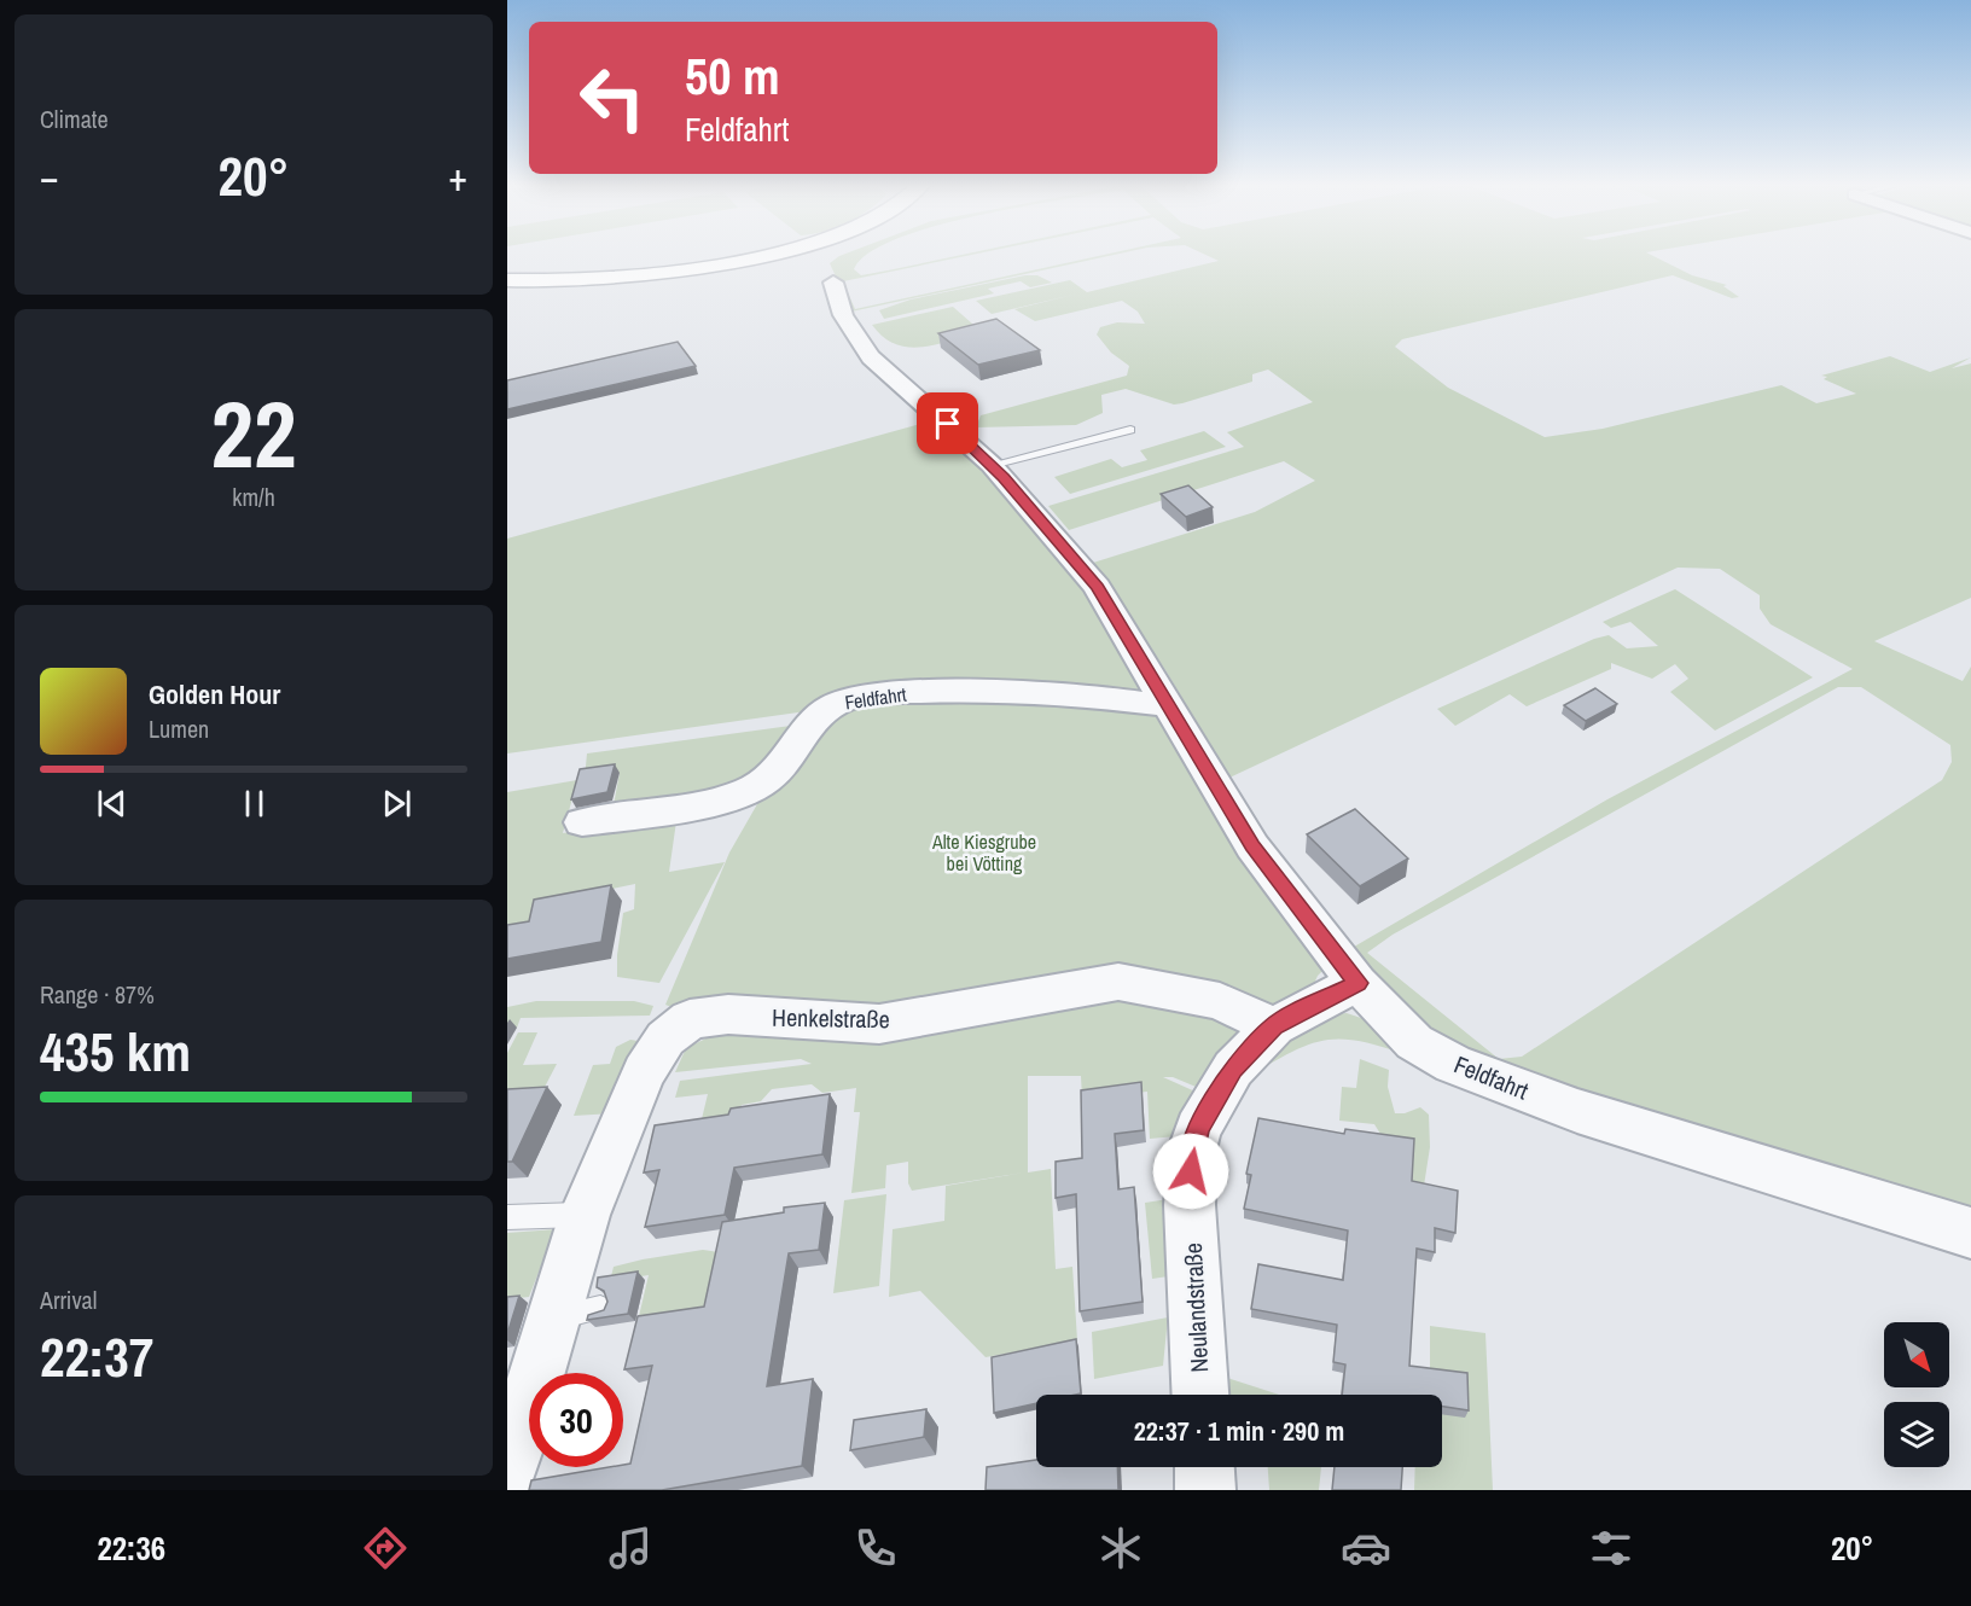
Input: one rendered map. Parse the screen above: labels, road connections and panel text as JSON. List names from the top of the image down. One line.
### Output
{"streets":{"street":["Feldfahrt","Henkelstraße","Neulandstraße"]},"crossings":[["Feldfahrt","Neulandstraße"],["Henkelstraße","Neulandstraße"]],"parks":["Alte Kiesgrube bei Vötting"],"north":"bottom right","page":{"tile":["Climate",["22","km/h"],["Range · 87%","435 km"],["Arrival","22:37"]],"turn":["50 m","Feldfahrt"],"heat":["−","20°","+"],"song":["Golden Hour","Lumen"],"limit":"30","trip":"22:37 · 1 min · 290 m","tabs":["22:36","20°"]}}
